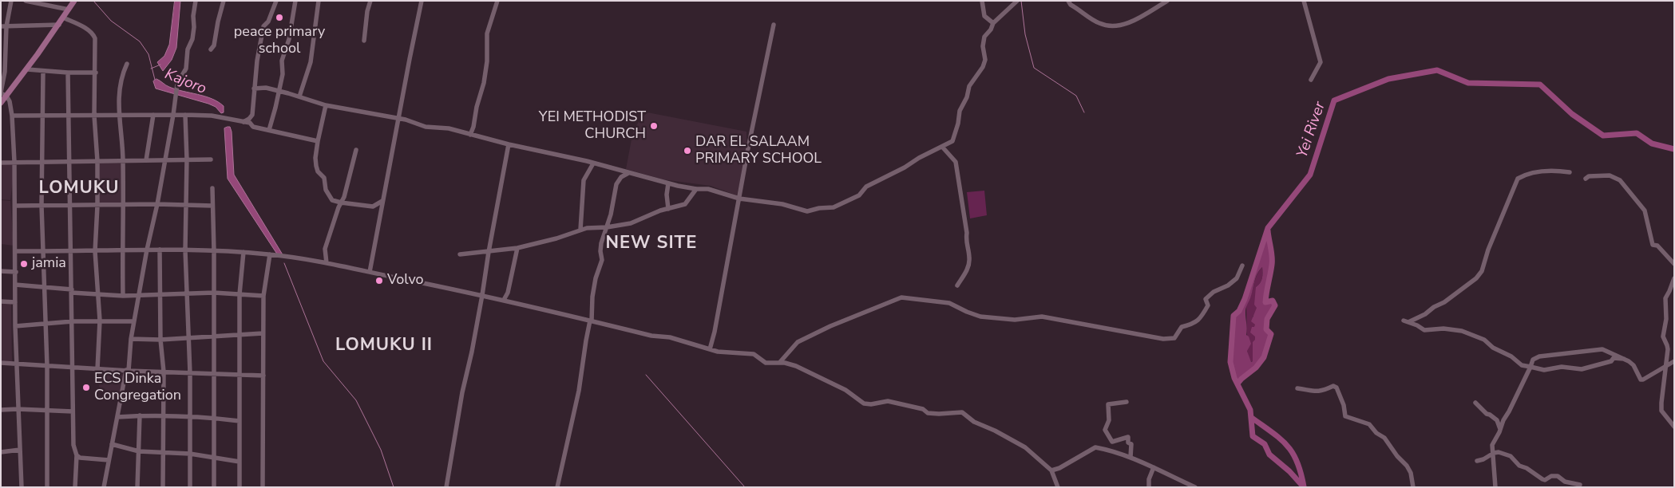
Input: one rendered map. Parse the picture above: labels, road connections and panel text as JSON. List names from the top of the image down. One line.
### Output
{"districts":["LOMUKU","NEW SITE","LOMUKU II"],"water":["Kajoro","Yei River"],"places":["peace primary school","YEI METHODIST CHURCH","DAR EL SALAAM PRIMARY SCHOOL","jamia","Volvo","ECS Dinka Congregation"]}
